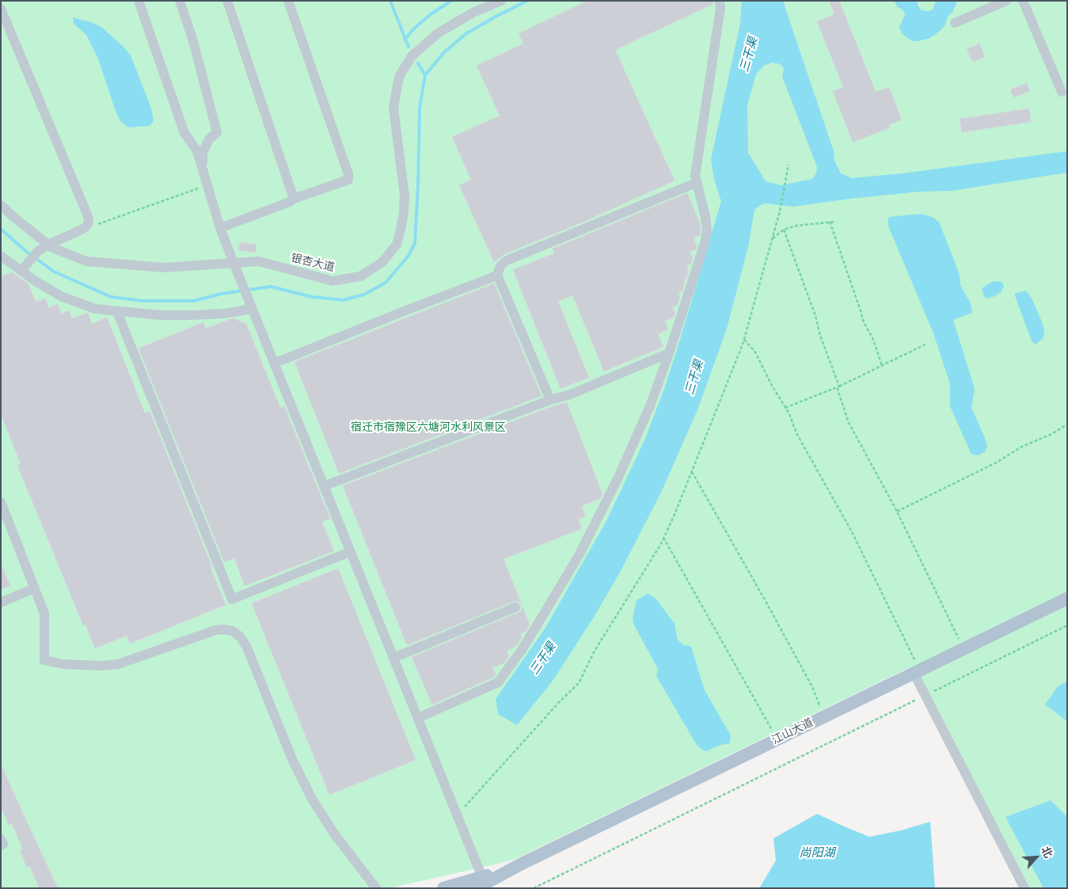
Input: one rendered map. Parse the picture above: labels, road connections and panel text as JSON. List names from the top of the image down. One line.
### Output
{"streets":{"main road":["江山大道"],"street":["银杏大道"]},"water":["三干渠","尚阳湖"],"parks":["宿迁市宿豫区六塘河水利风景区"],"north":"top right"}
